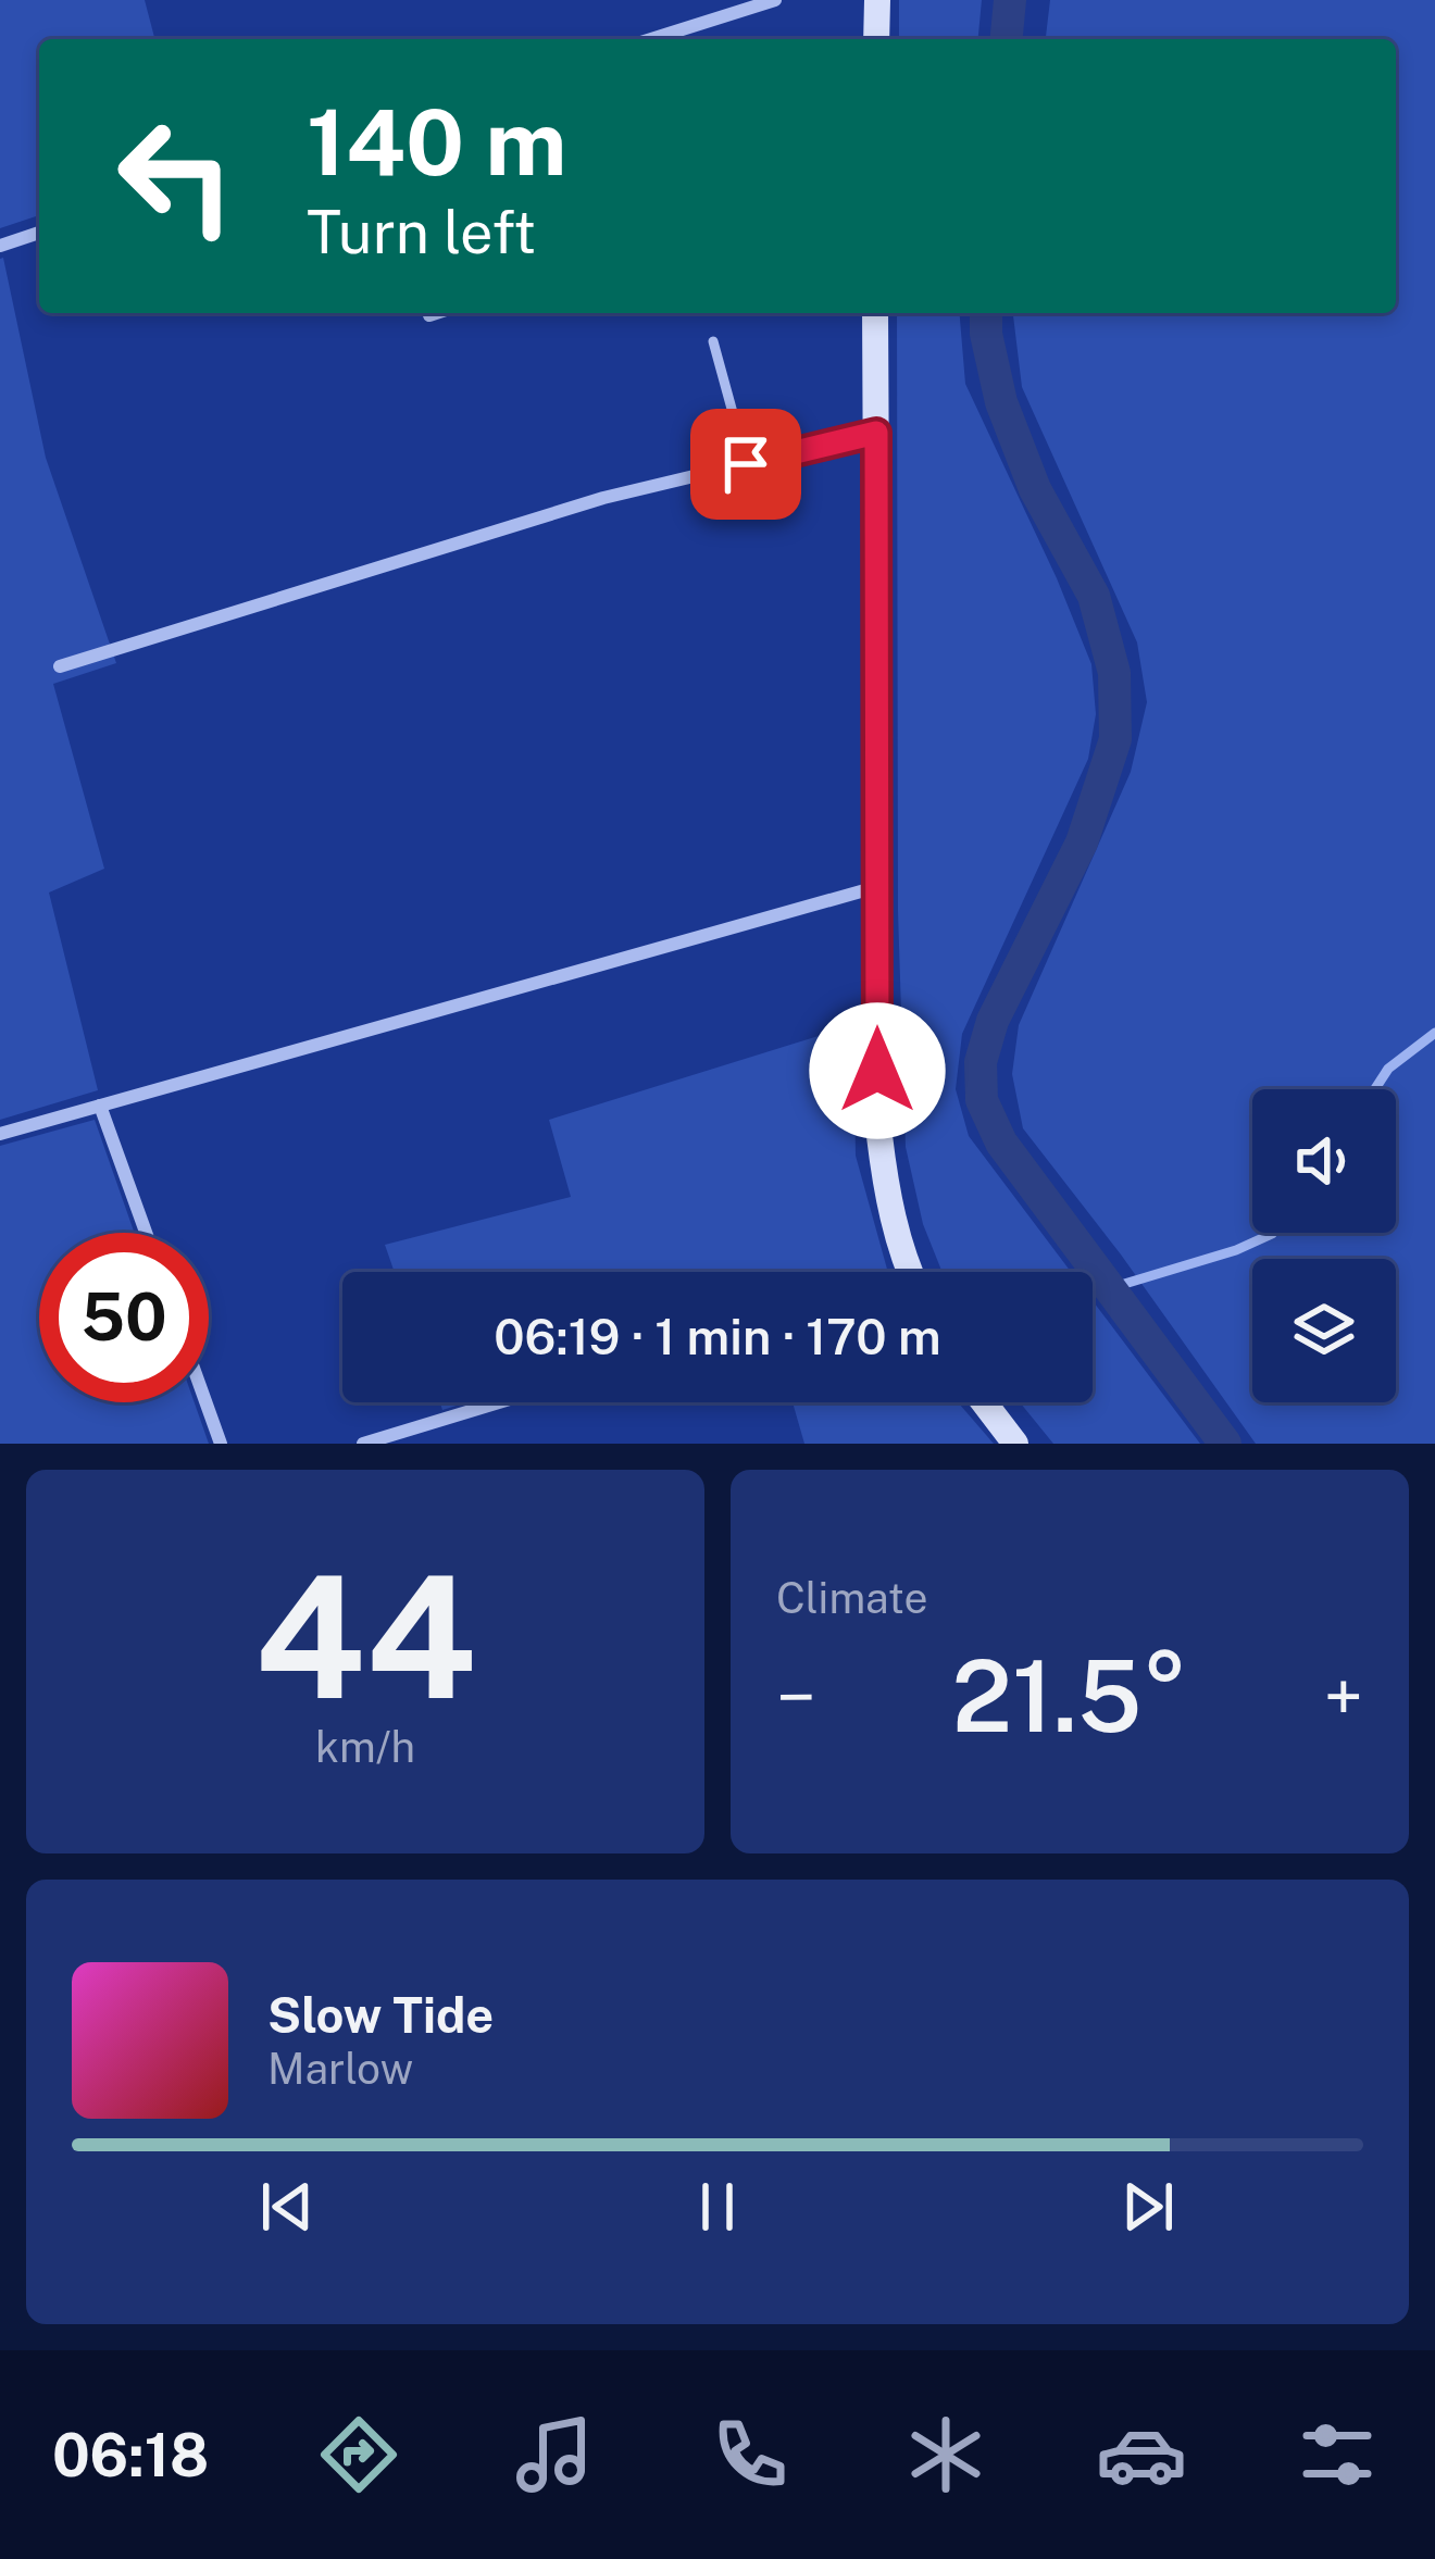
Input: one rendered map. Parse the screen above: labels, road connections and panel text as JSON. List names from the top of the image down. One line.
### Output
{"page":{"turn":["140 m","Turn left"],"limit":"50","trip":"06:19 · 1 min · 170 m","tile":[["44","km/h"],"Climate"],"heat":["−","21.5°","+"],"song":["Slow Tide","Marlow"],"tabs":"06:18"}}
